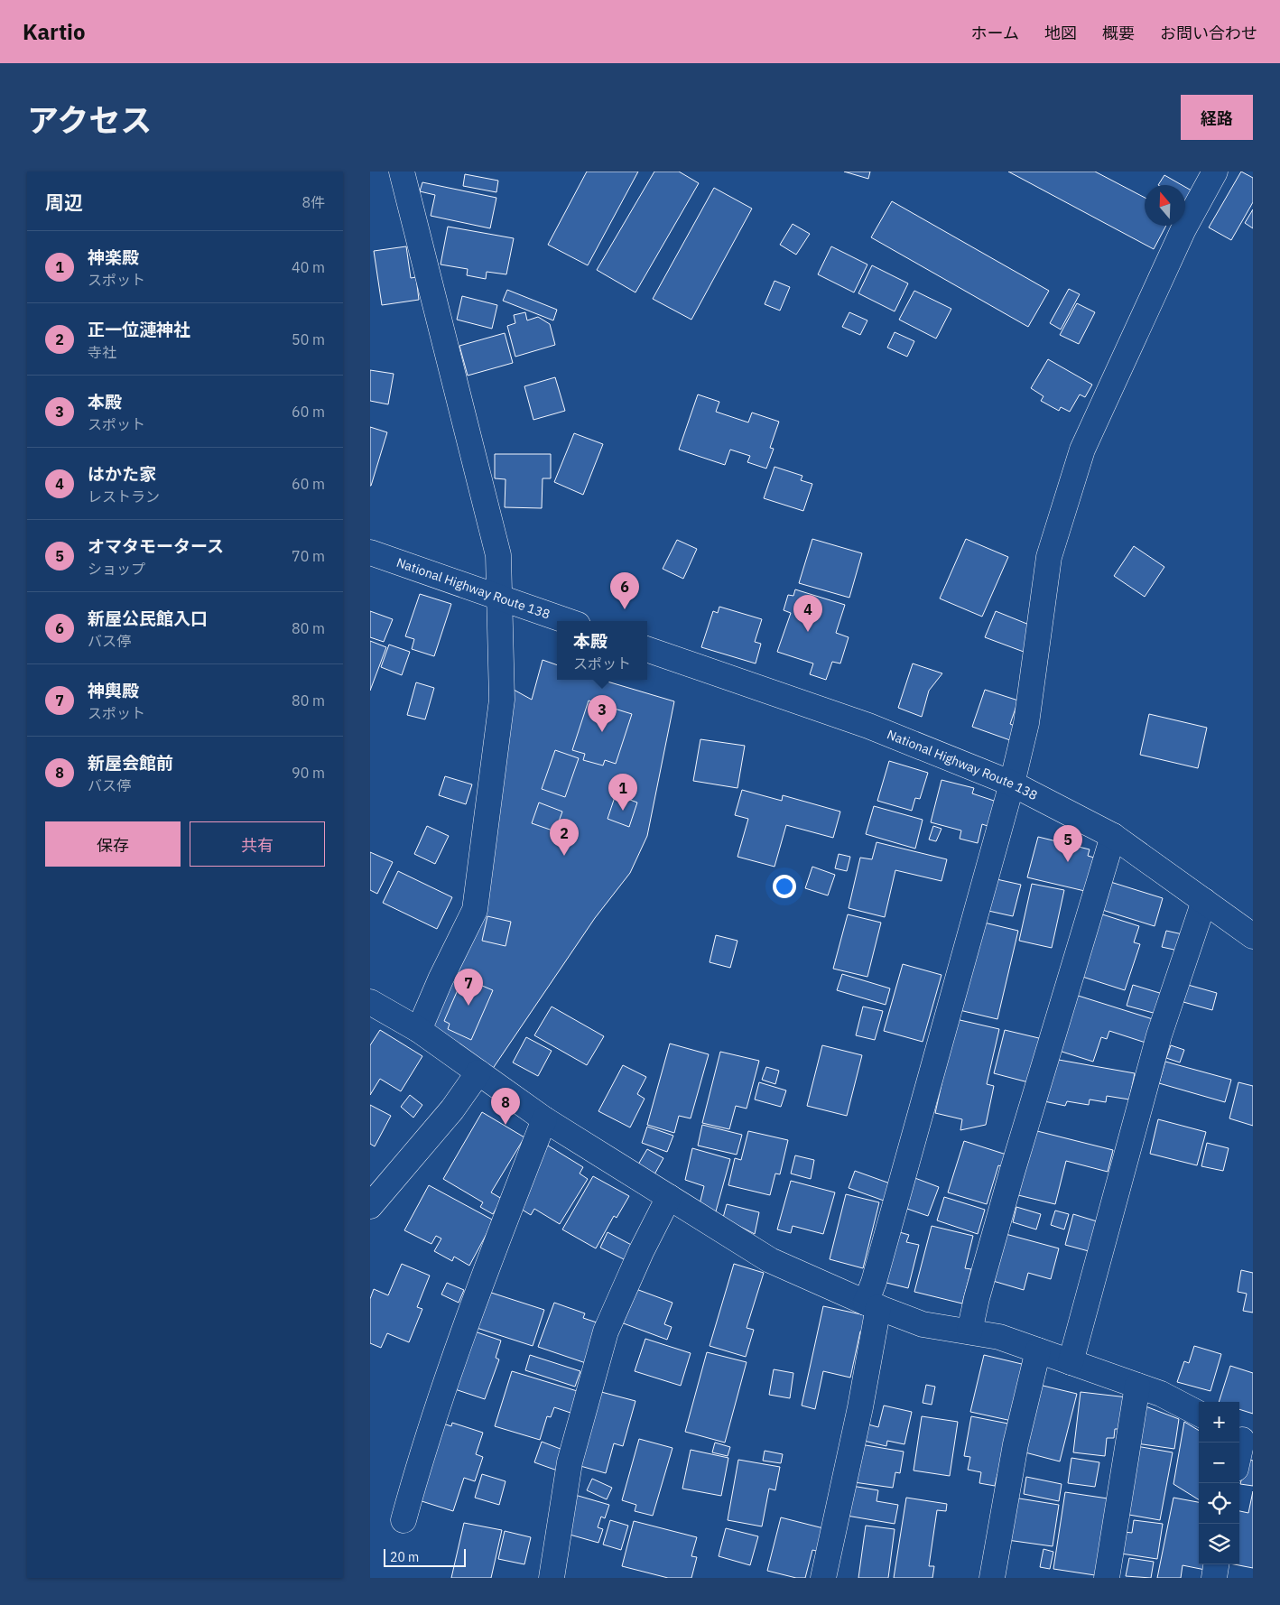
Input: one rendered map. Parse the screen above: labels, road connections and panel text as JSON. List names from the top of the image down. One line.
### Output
{"streets":{"main road":["National Highway Route 138"]},"scale_bar":"20 m","north":"top","page":{"header":"Kartio","nav":["ホーム","地図","概要","お問い合わせ"],"title":"アクセス","buttons":["経路",["保存","共有"]],"heading":["周辺","8件"],"list":[{"mark":"1","name":"神楽殿","note":"スポット","value":"40 m"},{"mark":"2","name":"正一位漣神社","note":"寺社","value":"50 m"},{"mark":"3","name":"本殿","note":"スポット","value":"60 m"},{"mark":"4","name":"はかた家","note":"レストラン","value":"60 m"},{"mark":"5","name":"オマタモータース","note":"ショップ","value":"70 m"},{"mark":"6","name":"新屋公民館入口","note":"バス停","value":"80 m"},{"mark":"7","name":"神輿殿","note":"スポット","value":"80 m"},{"mark":"8","name":"新屋会館前","note":"バス停","value":"90 m"}],"pins":["6","4","3","1","2","5","7","8"],"popup":["本殿","スポット"],"map_buttons":["+","−"],"scale":"20 m"}}
